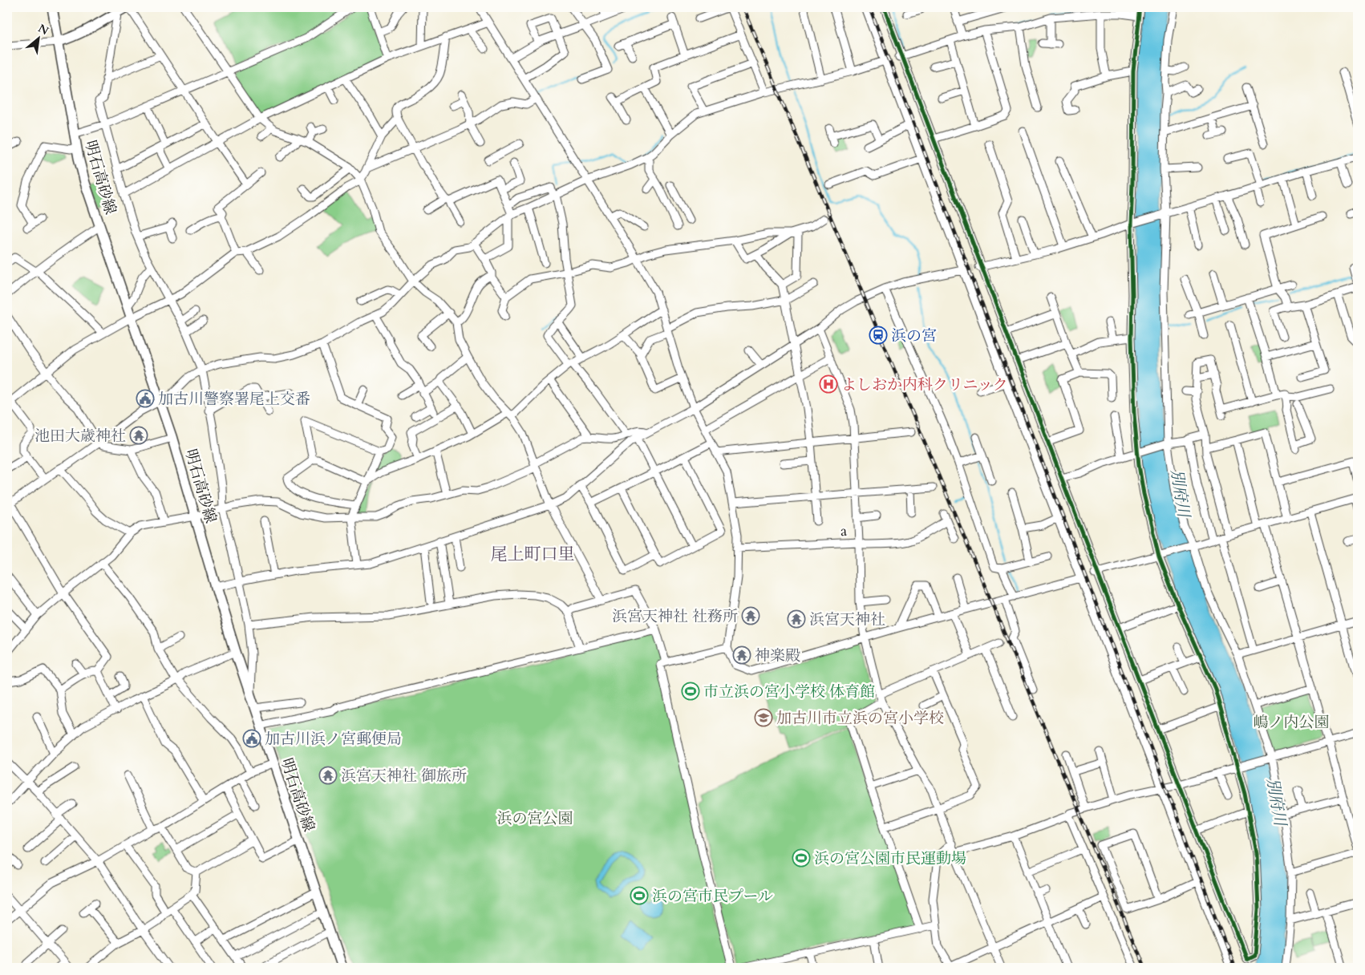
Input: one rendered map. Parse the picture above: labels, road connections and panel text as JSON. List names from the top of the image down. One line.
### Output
{"streets":{"main road":["明石高砂線"],"street":["a"]},"districts":["尾上町口里"],"water":["別府川"],"parks":["嶋ノ内公園","浜の宮公園"],"places":{"station":["浜の宮"],"hospital":["よしおか内科クリニック"],"public building":["加古川警察署尾上交番","加古川浜ノ宮郵便局"],"temple":["池田大歳神社","浜宮天神社 社務所","浜宮天神社","神楽殿","浜宮天神社 御旅所"],"sports":["市立浜の宮小学校 体育館","浜の宮公園市民運動場","浜の宮市民プール"],"school or university":["加古川市立浜の宮小学校"]},"north":"top right"}
